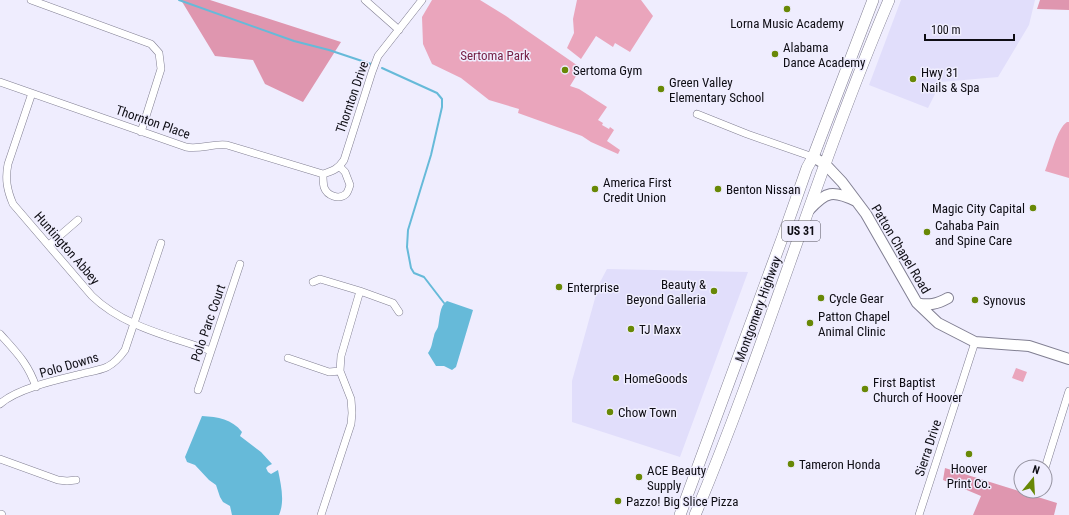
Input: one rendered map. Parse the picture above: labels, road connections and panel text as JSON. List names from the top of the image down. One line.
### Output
{"streets":{"main road":["US 31","Patton Chapel Road","Montgomery Highway"],"street":["Thornton Drive","Thornton Place","Huntington Abbey","Polo Parc Court","Polo Downs","Sierra Drive"]},"crossings":[["Thornton Drive","Thornton Place"],["Thornton Place","Huntington Abbey"],["Huntington Abbey","Polo Parc Court"],["Huntington Abbey","Polo Downs"],["Patton Chapel Road","Montgomery Highway"],["Patton Chapel Road","Sierra Drive"]],"parks":["Sertoma Park"],"places":["Lorna Music Academy","Alabama Dance Academy","Sertoma Gym","Hwy 31 Nails & Spa","Green Valley Elementary School","America First Credit Union","Benton Nissan","Magic City Capital","Cahaba Pain and Spine Care","Enterprise","Beauty & Beyond Galleria","Cycle Gear","Synovus","Patton Chapel Animal Clinic","TJ Maxx","HomeGoods","First Baptist Church of Hoover","Chow Town","Hoover Print Co.","Tameron Honda","ACE Beauty Supply","Pazzo! Big Slice Pizza"],"scale_bar":"100 m","north":"top"}
